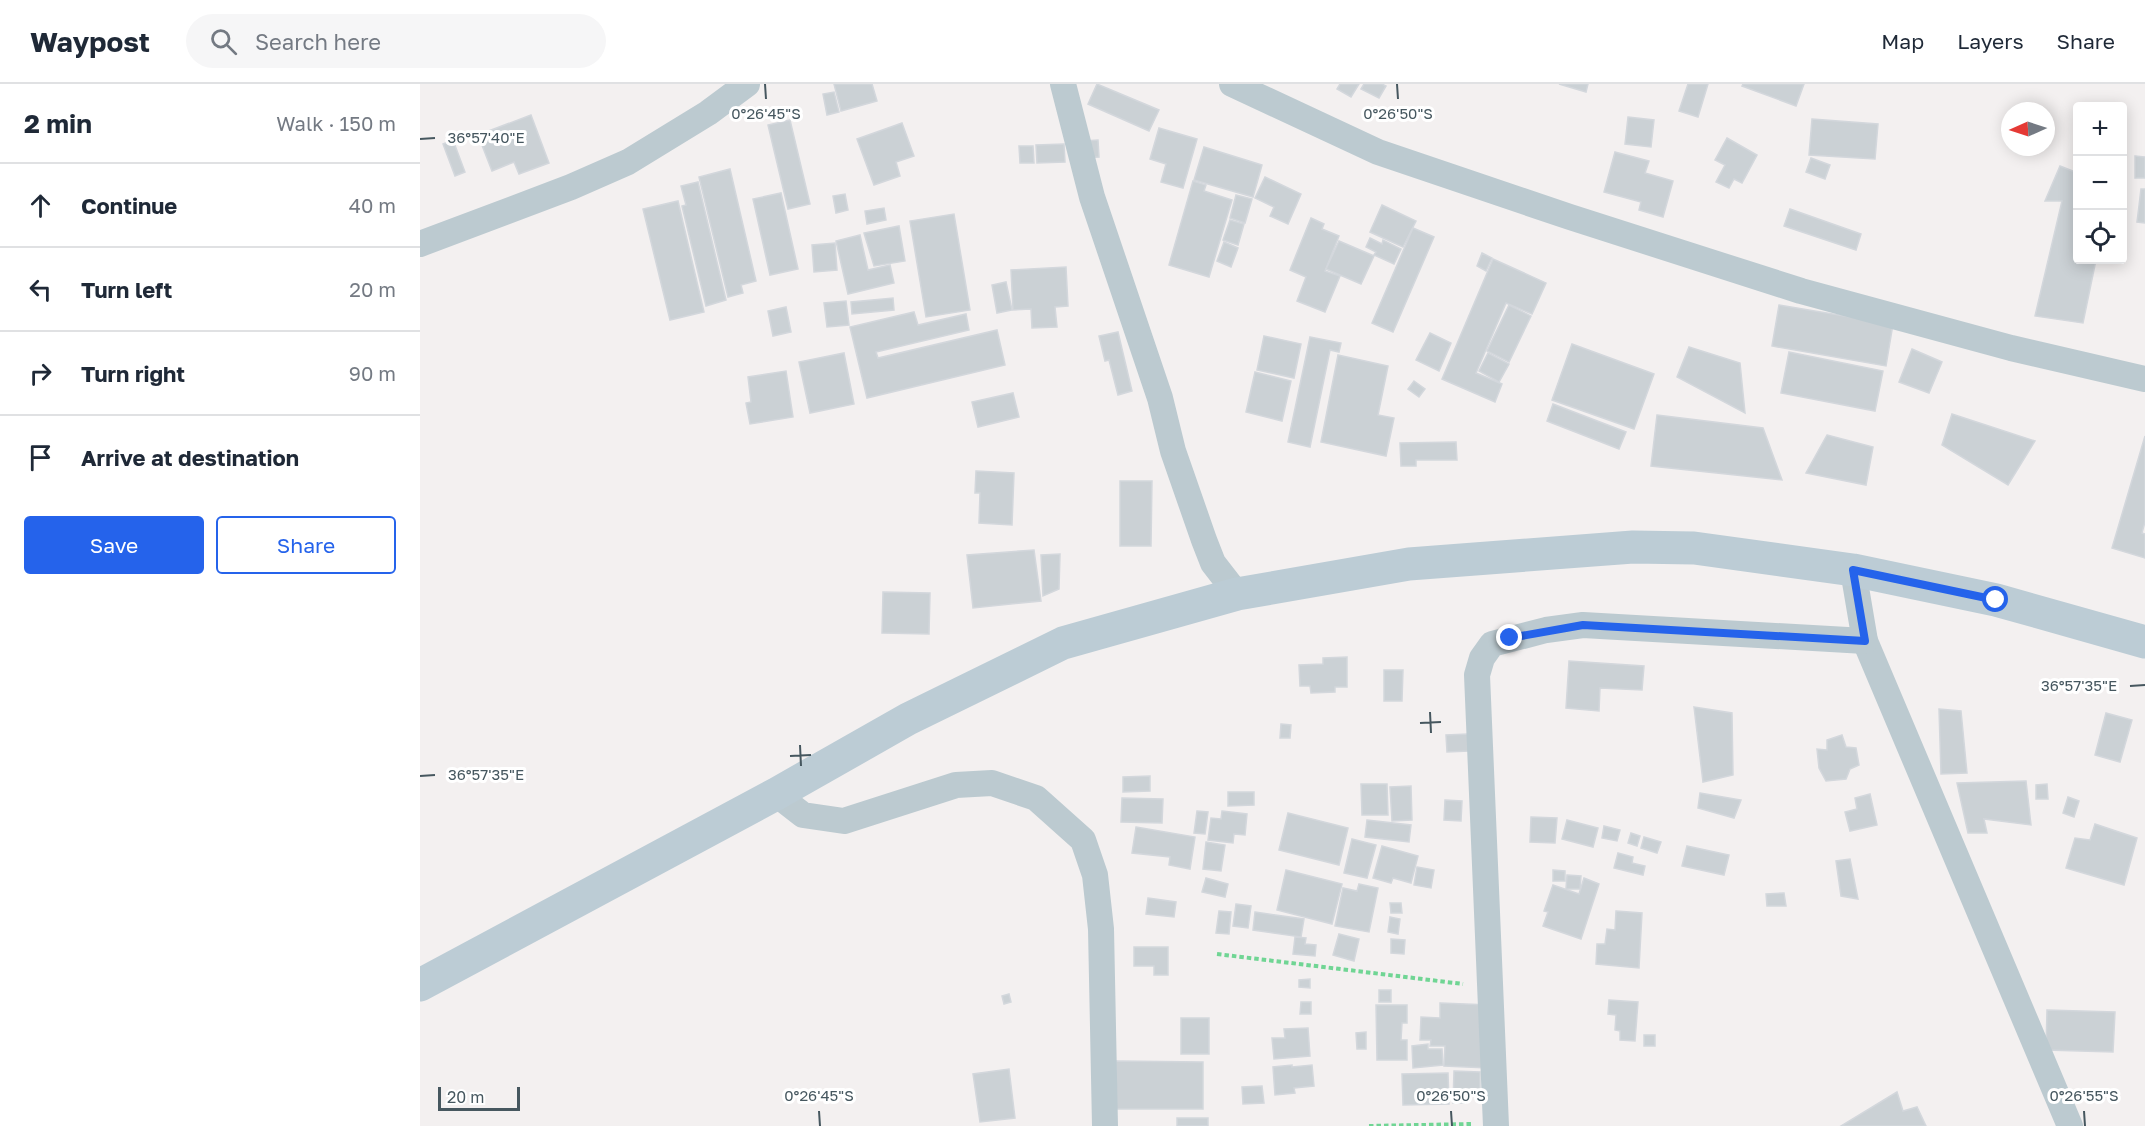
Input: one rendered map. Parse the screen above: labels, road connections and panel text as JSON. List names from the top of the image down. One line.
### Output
{"scale_bar":"20 m","north":"left","page":{"header":"Waypost","search":"Search here","nav":["Map","Layers","Share"],"heading":["2 min","Walk · 150 m"],"map_buttons":["+","−"],"list":[["Continue","40 m"],["Turn left","20 m"],["Turn right","90 m"],"Arrive at destination"],"buttons":["Save","Share"],"scale":"20 m"},"coordinates":["0°26'45\"S","0°26'50\"S","36°57'40\"E","36°57'35\"E","0°26'55\"S"]}
